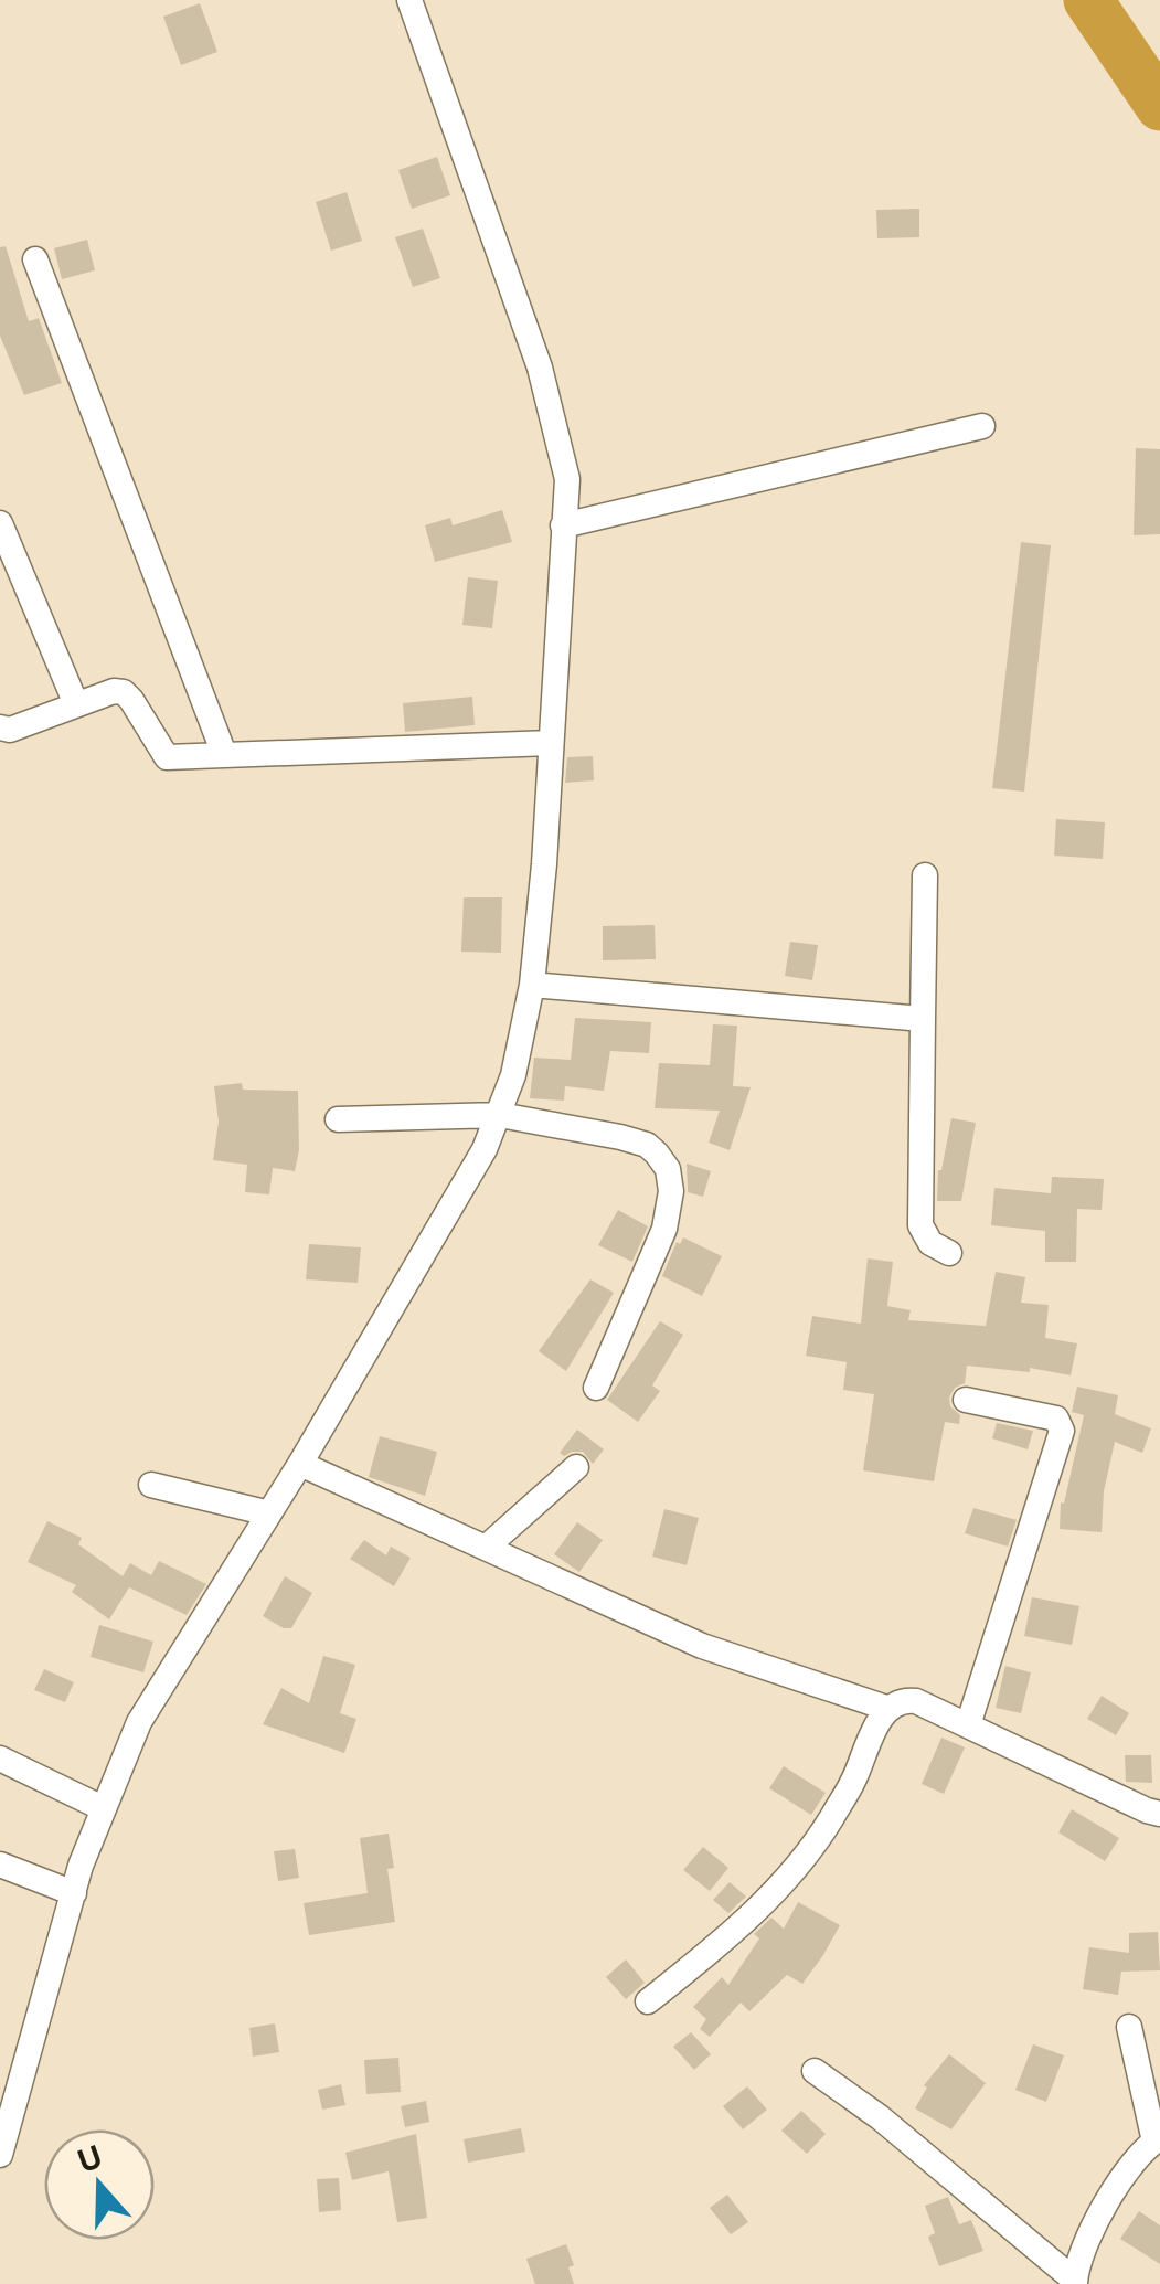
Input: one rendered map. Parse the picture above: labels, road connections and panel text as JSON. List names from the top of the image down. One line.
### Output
{"north":"top"}
